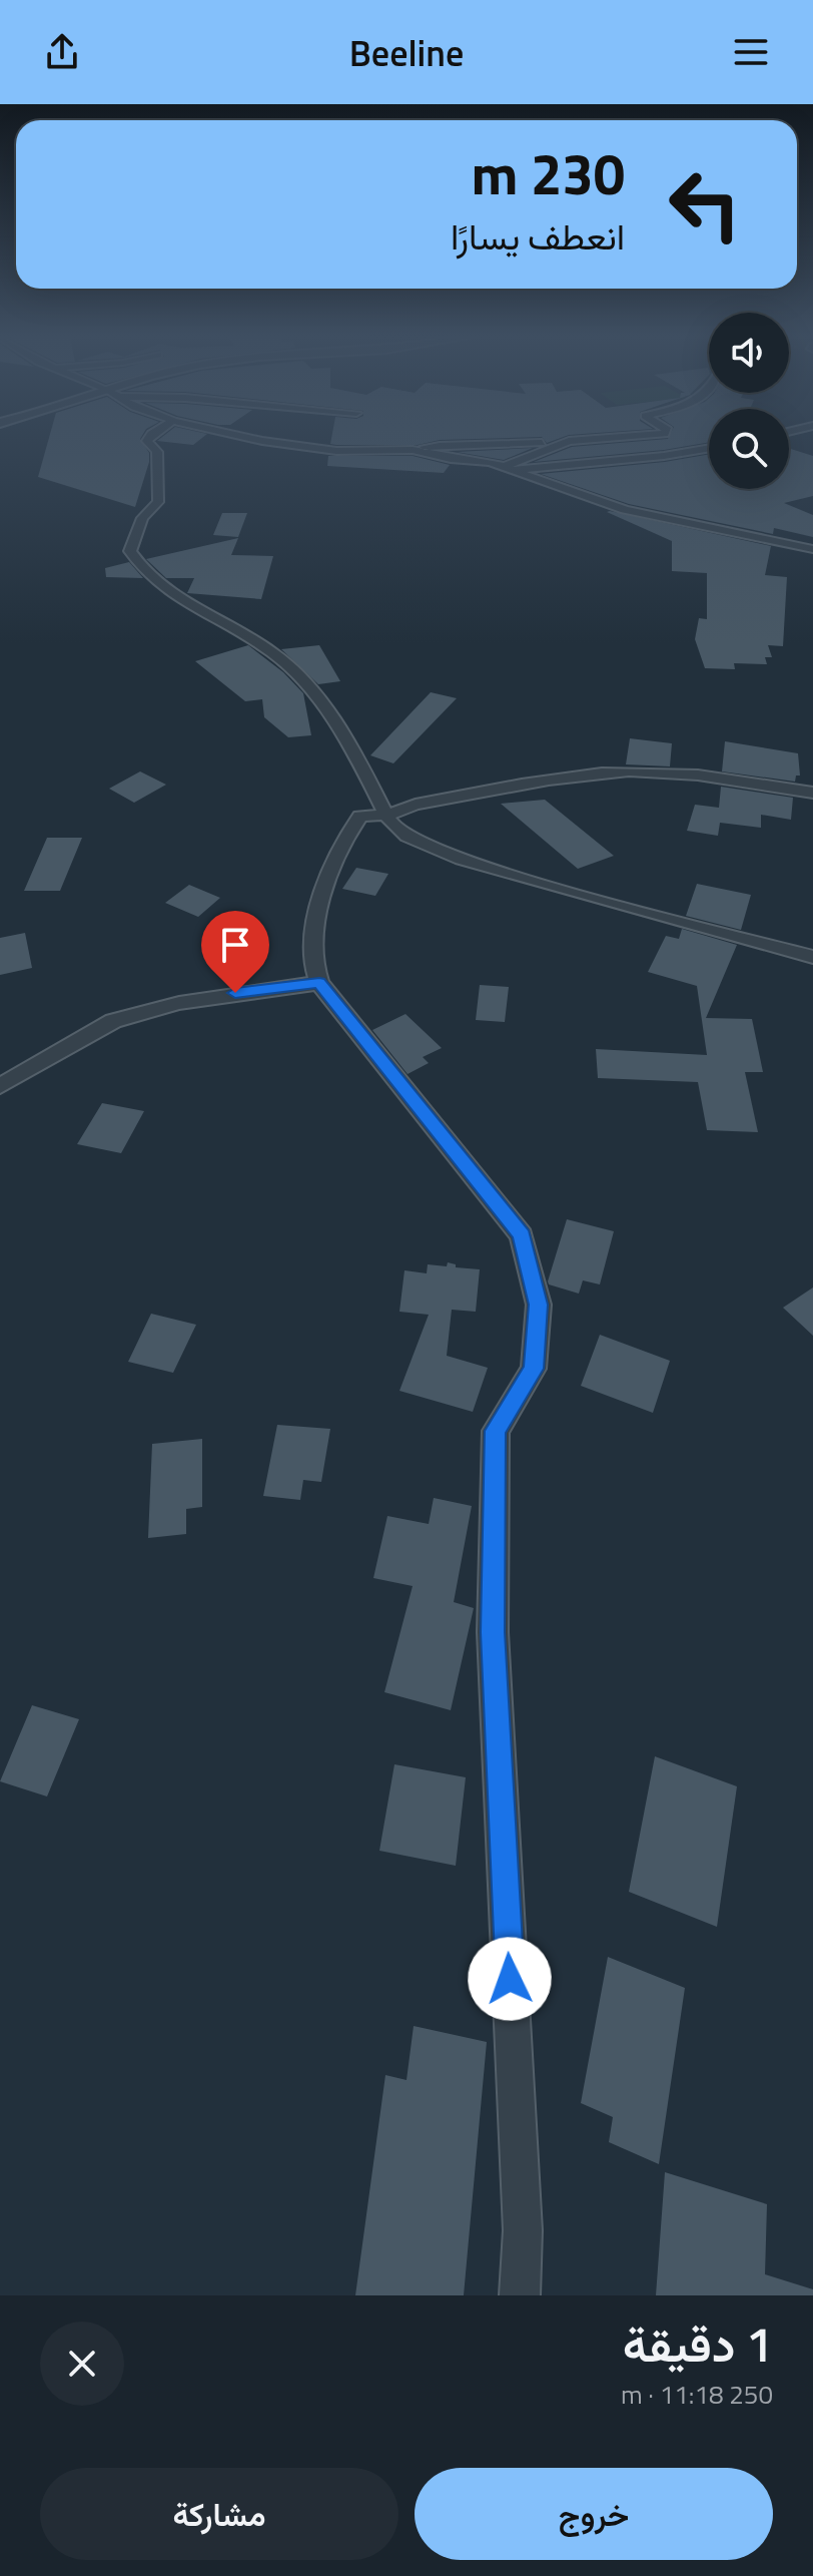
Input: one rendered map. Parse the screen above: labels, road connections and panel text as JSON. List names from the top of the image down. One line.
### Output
{"page":{"header":"Beeline","turn":["230 m","انعطف يسارًا"],"heading":["1 دقيقة","250 m · 11:18"],"buttons":["خروج","مشاركة"]}}
